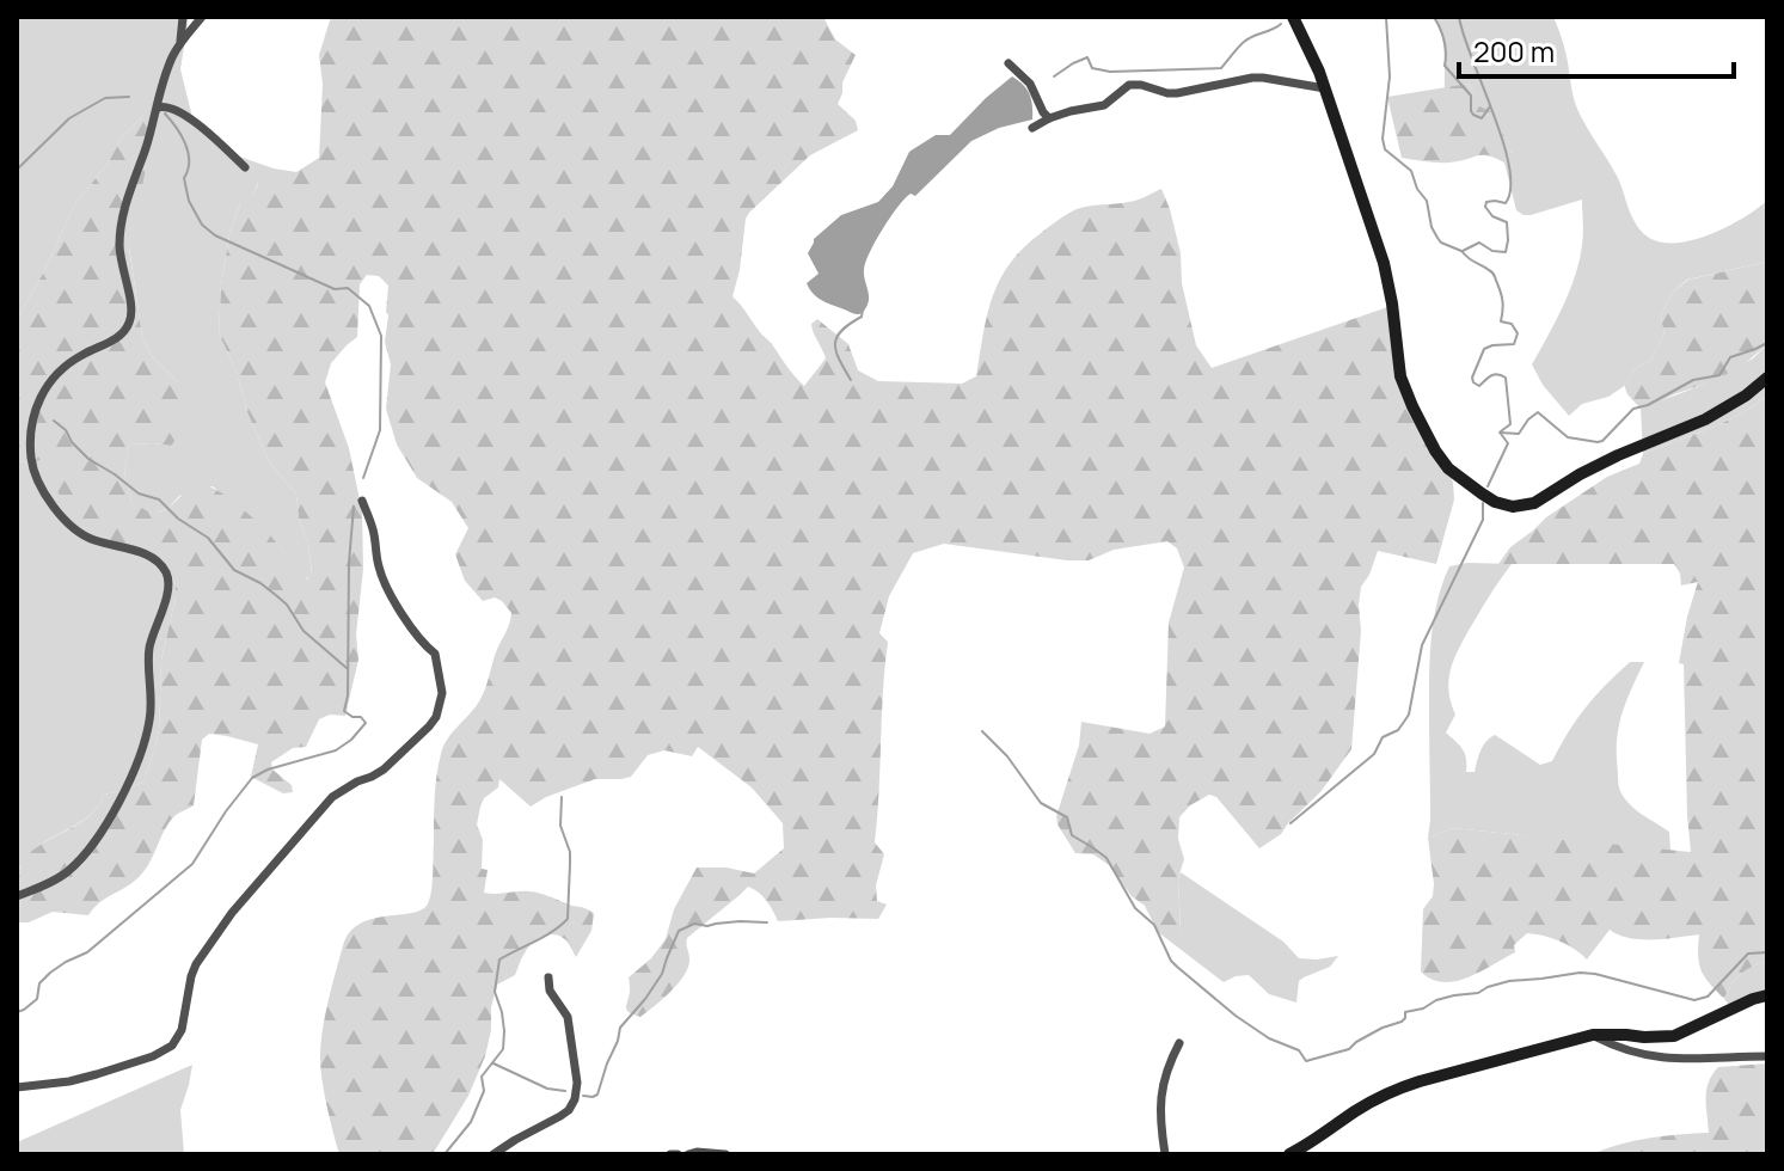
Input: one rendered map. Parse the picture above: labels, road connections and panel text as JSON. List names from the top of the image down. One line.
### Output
{"scale_bar":"200 m"}
